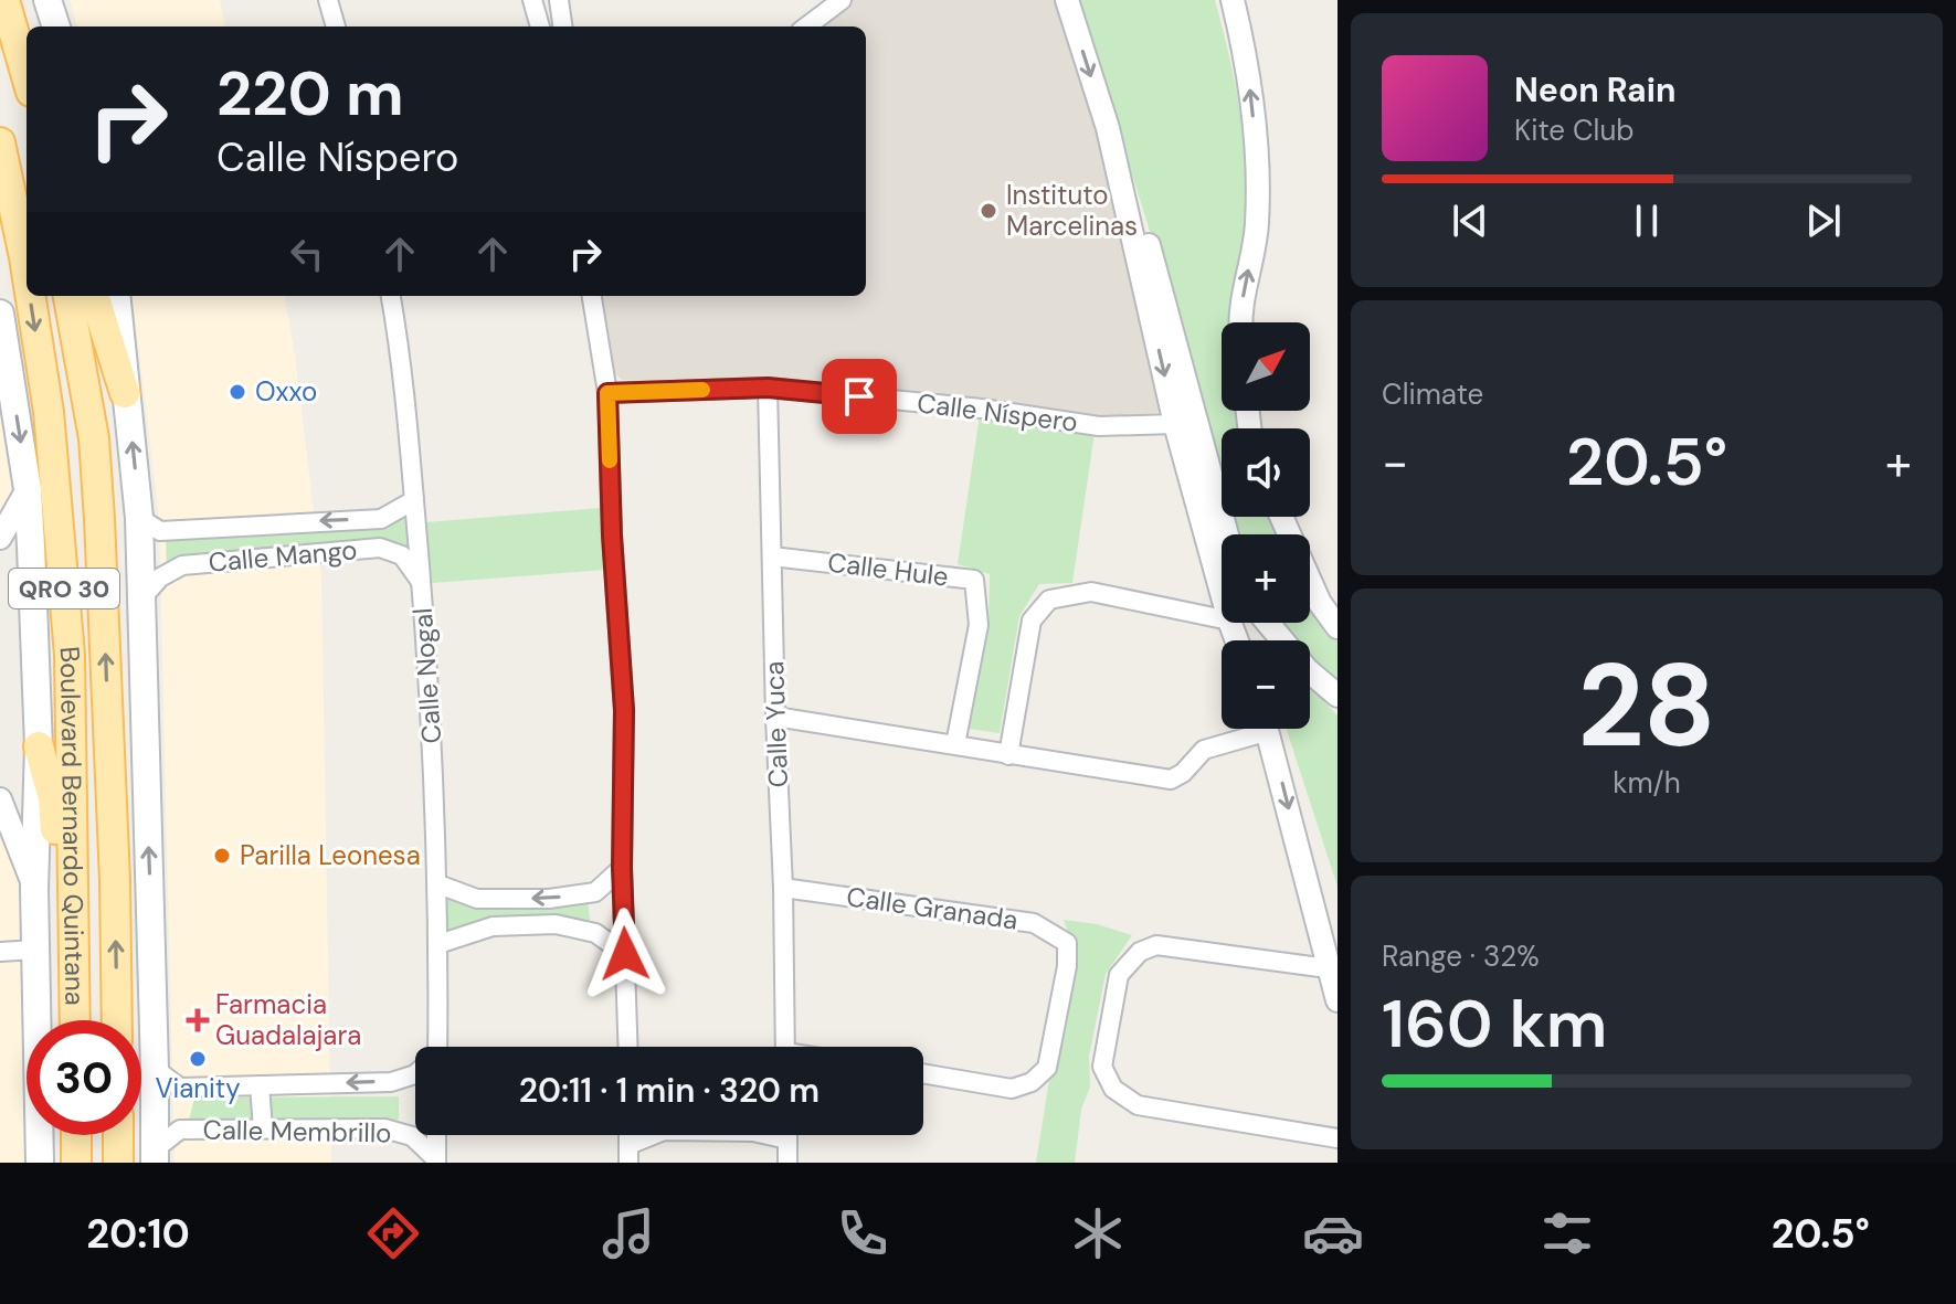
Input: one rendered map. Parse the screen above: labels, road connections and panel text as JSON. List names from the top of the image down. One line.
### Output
{"streets":{"main road":["QRO 30","Boulevard Bernardo Quintana"],"street":["Calle Níspero","Calle Mango","Calle Hule","Calle Nogal","Calle Yuca","Calle Granada","Calle Membrillo"]},"crossings":[["Calle Níspero","Calle Yuca"],["Calle Mango","Calle Nogal"],["Calle Hule","Calle Yuca"],["Calle Yuca","Calle Granada"]],"places":{"other":["Instituto Marcelinas","Oxxo","Parilla Leonesa","Vianity"],"health":["Farmacia Guadalajara"]},"north":"top right","page":{"turn":["220 m","Calle Níspero"],"song":["Neon Rain","Kite Club"],"tile":["Climate",["28","km/h"],["Range · 32%","160 km"]],"map_buttons":["+","−"],"heat":["−","20.5°","+"],"limit":"30","trip":"20:11 · 1 min · 320 m","tabs":["20:10","20.5°"]}}
